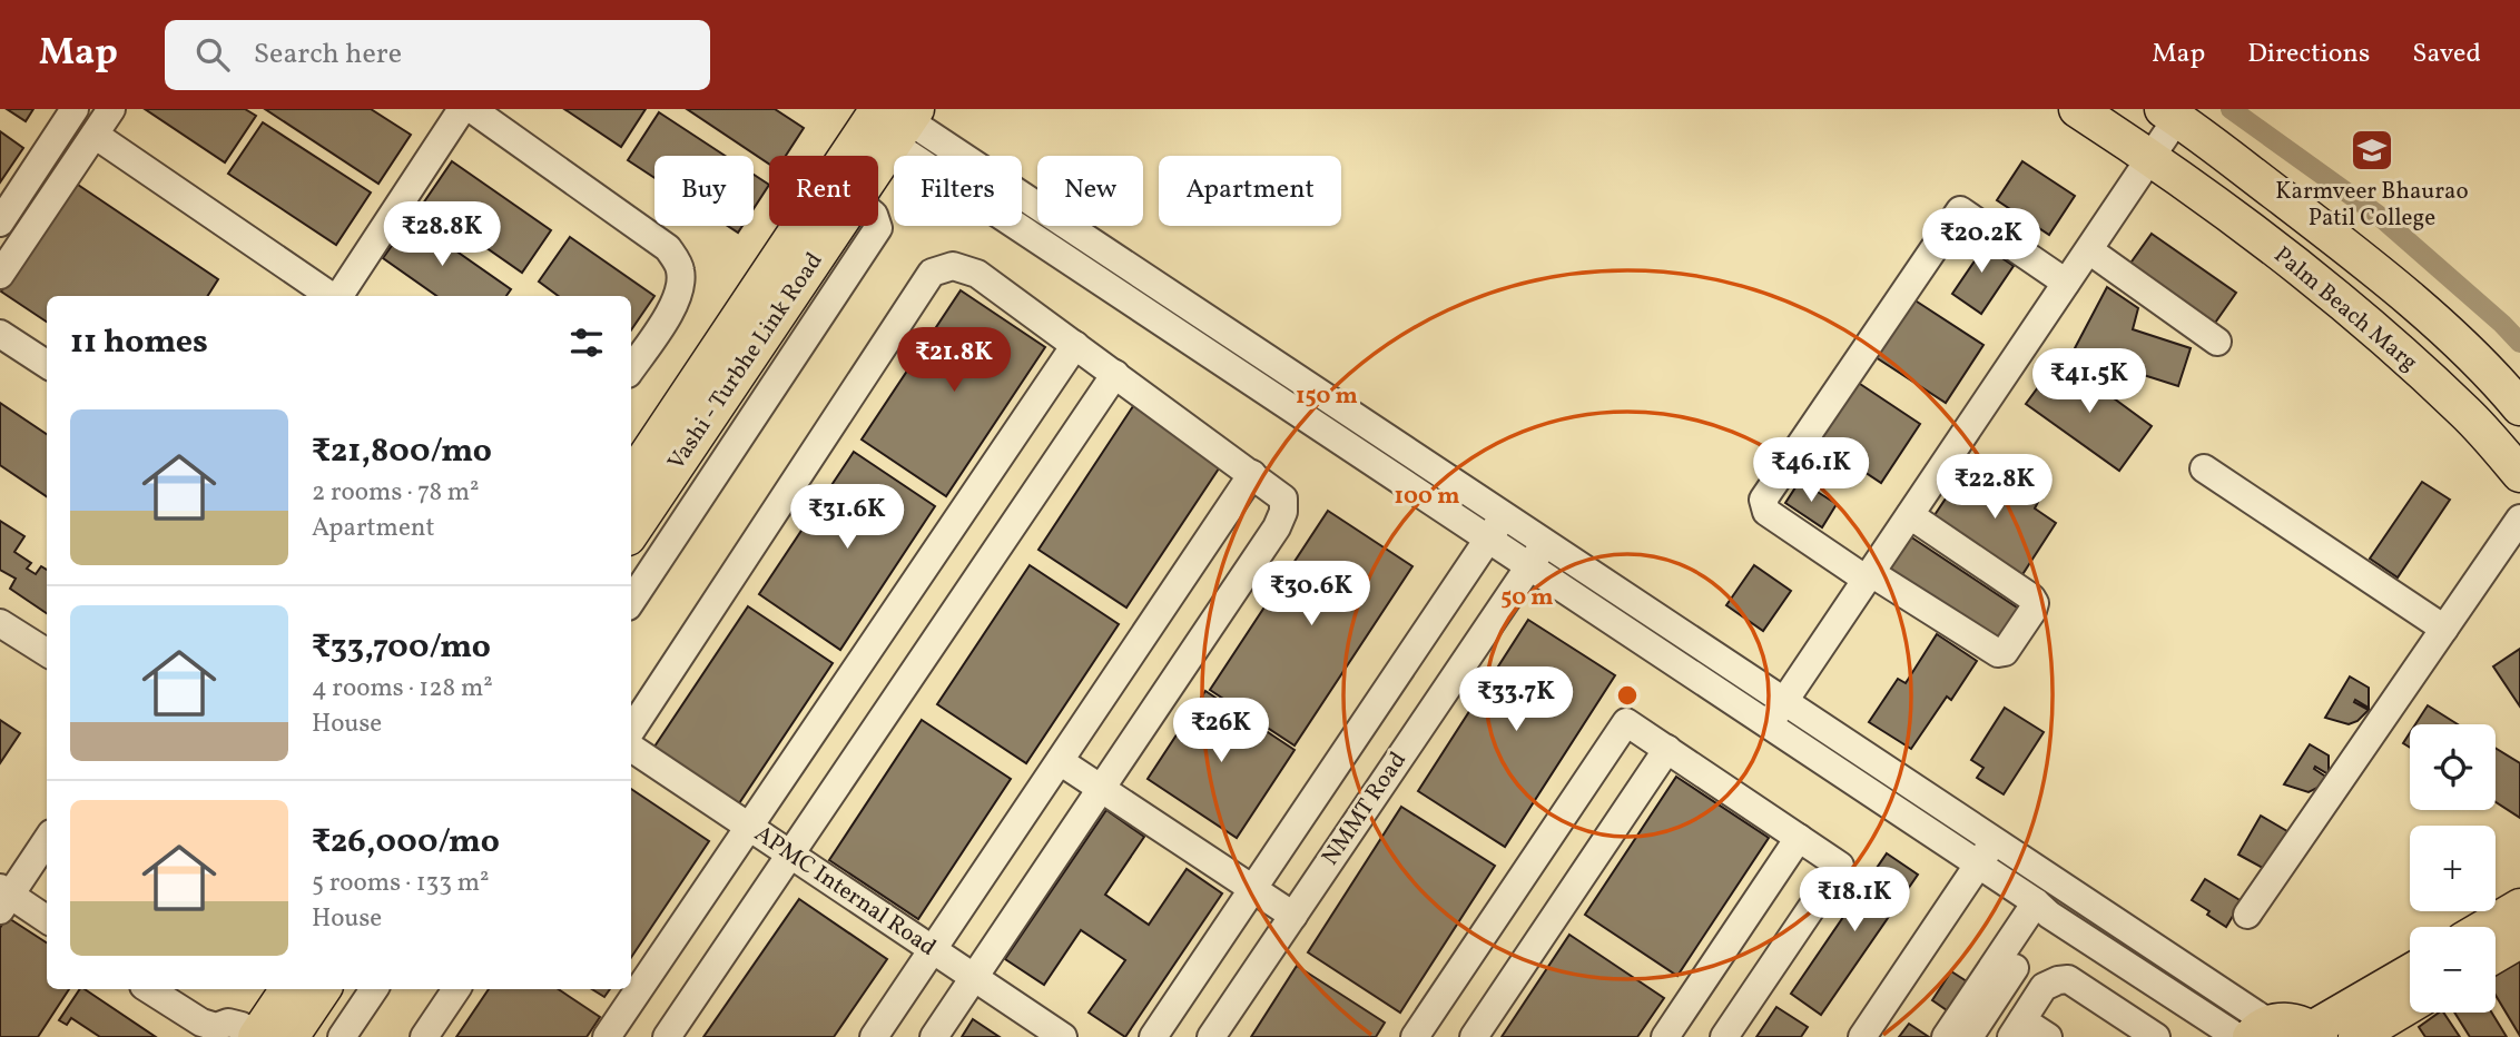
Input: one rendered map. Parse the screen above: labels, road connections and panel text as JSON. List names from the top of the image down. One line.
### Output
{"streets":{"main road":["Palm Beach Marg","Vashi - Turbhe Link Road"],"street":["NMMT Road","APMC Internal Road"]},"places":{"school or university":["Karmveer Bhaurao Patil College"]},"page":{"header":"Map","search":"Search here","nav":["Map","Directions","Saved"],"chip":["Buy","Rent","Filters","New","Apartment"],"price":["₹28.8K","₹20.2K","₹21.8K","₹41.5K","₹46.1K","₹22.8K","₹31.6K","₹30.6K","₹33.7K","₹26K","₹18.1K"],"heading":"11 homes","list":[{"name":"₹21,800/mo","note":"2 rooms · 78 m² · Apartment"},{"name":"₹33,700/mo","note":"4 rooms · 128 m² · House"},{"name":"₹26,000/mo","note":"5 rooms · 133 m² · House"}],"map_buttons":["+","−"]},"rings":["150 m","100 m","50 m"]}
